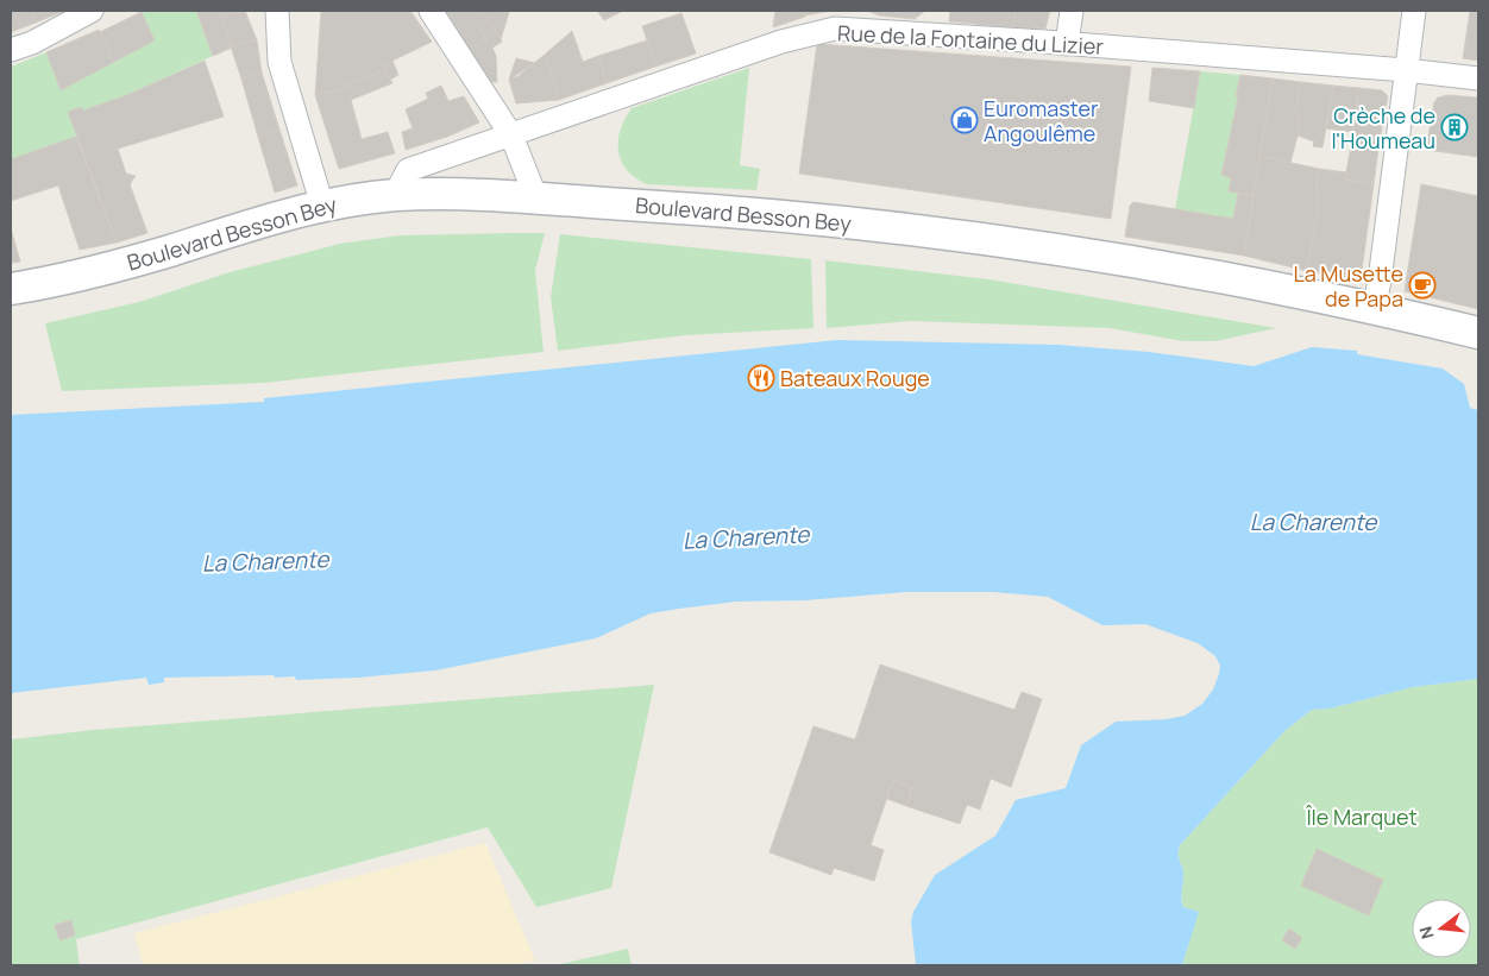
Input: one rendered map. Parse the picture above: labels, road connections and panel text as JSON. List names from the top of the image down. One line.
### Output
{"streets":{"main road":["Boulevard Besson Bey"],"street":["Rue de la Fontaine du Lizier"]},"crossings":[["Rue de la Fontaine du Lizier","Boulevard Besson Bey"]],"water":["La Charente"],"parks":["Île Marquet"],"places":{"shop":["Euromaster Angoulême"],"building":["Crèche de l'Houmeau"],"cafe":["La Musette de Papa"],"restaurant":["Bateaux Rouge"]},"north":"left"}
